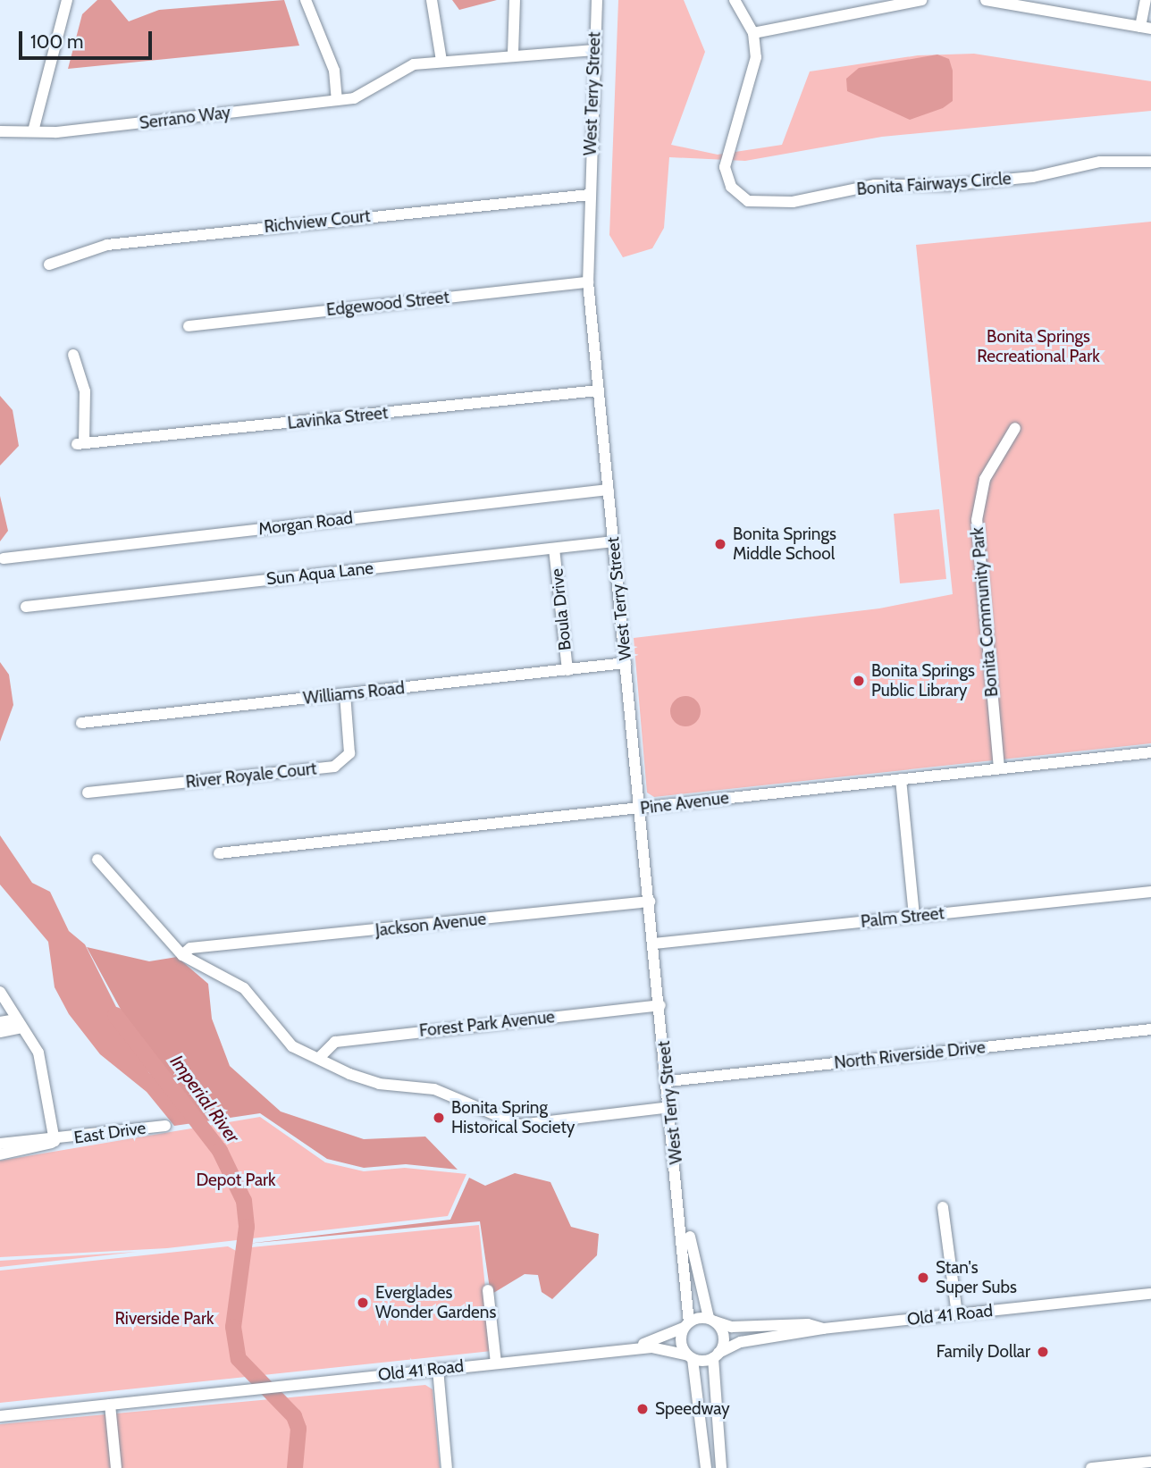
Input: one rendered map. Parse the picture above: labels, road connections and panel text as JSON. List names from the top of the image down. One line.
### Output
{"streets":{"street":["West Terry Street","Serrano Way","Bonita Fairways Circle","Richview Court","Edgewood Street","Lavinka Street","Morgan Road","Sun Aqua Lane","Boula Drive","Bonita Community Park","Williams Road","River Royale Court","Pine Avenue","Palm Street","Jackson Avenue","Forest Park Avenue","North Riverside Drive","East Drive","Old 41 Road"]},"crossings":[["West Terry Street","Serrano Way"],["West Terry Street","Richview Court"],["West Terry Street","Edgewood Street"],["West Terry Street","Lavinka Street"],["West Terry Street","Morgan Road"],["West Terry Street","Sun Aqua Lane"],["West Terry Street","Williams Road"],["West Terry Street","Pine Avenue"],["West Terry Street","Palm Street"],["West Terry Street","Jackson Avenue"],["West Terry Street","Forest Park Avenue"],["West Terry Street","North Riverside Drive"],["West Terry Street","Old 41 Road"],["Sun Aqua Lane","Boula Drive"],["Boula Drive","Williams Road"],["Bonita Community Park","Pine Avenue"],["Williams Road","River Royale Court"]],"water":["Imperial River"],"parks":["Bonita Springs Recreational Park","Depot Park","Riverside Park"],"places":["Bonita Springs Middle School","Bonita Springs Public Library","Bonita Spring Historical Society","Stan's Super Subs","Everglades Wonder Gardens","Family Dollar","Speedway"],"scale_bar":"100 m"}
